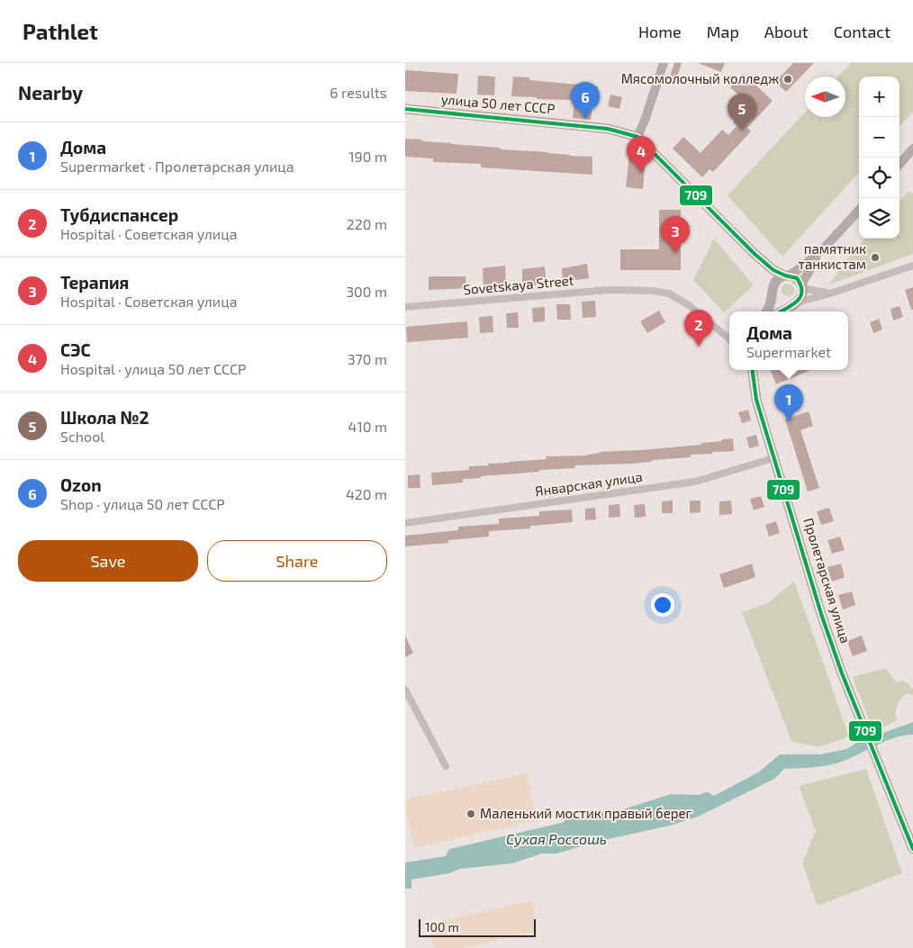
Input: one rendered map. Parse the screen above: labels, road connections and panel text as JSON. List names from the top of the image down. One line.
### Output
{"streets":{"main road":["улица 50 лет СССР","Пролетарская улица"],"street":["Январская улица"]},"crossings":[["Январская улица","Пролетарская улица"]],"water":["Сухая Россошь"],"places":["Мясомолочный колледж","памятник танкистам","Маленький мостик правый берег"],"lines":["transit line 709"],"scale_bar":"100 m","north":"left","page":{"header":"Pathlet","nav":["Home","Map","About","Contact"],"heading":["Nearby","6 results"],"map_buttons":["+","−"],"pins":["6","5","4","3","2","1"],"list":[{"mark":"1","name":"Дома","note":"Supermarket · Пролетарская улица","value":"190 m"},{"mark":"2","name":"Тубдиспансер","note":"Hospital · Советская улица","value":"220 m"},{"mark":"3","name":"Терапия","note":"Hospital · Советская улица","value":"300 m"},{"mark":"4","name":"СЭС","note":"Hospital · улица 50 лет СССР","value":"370 m"},{"mark":"5","name":"Школа №2","note":"School","value":"410 m"},{"mark":"6","name":"Ozon","note":"Shop · улица 50 лет СССР","value":"420 m"}],"popup":["Дома","Supermarket"],"buttons":["Save","Share"],"scale":"100 m"}}
